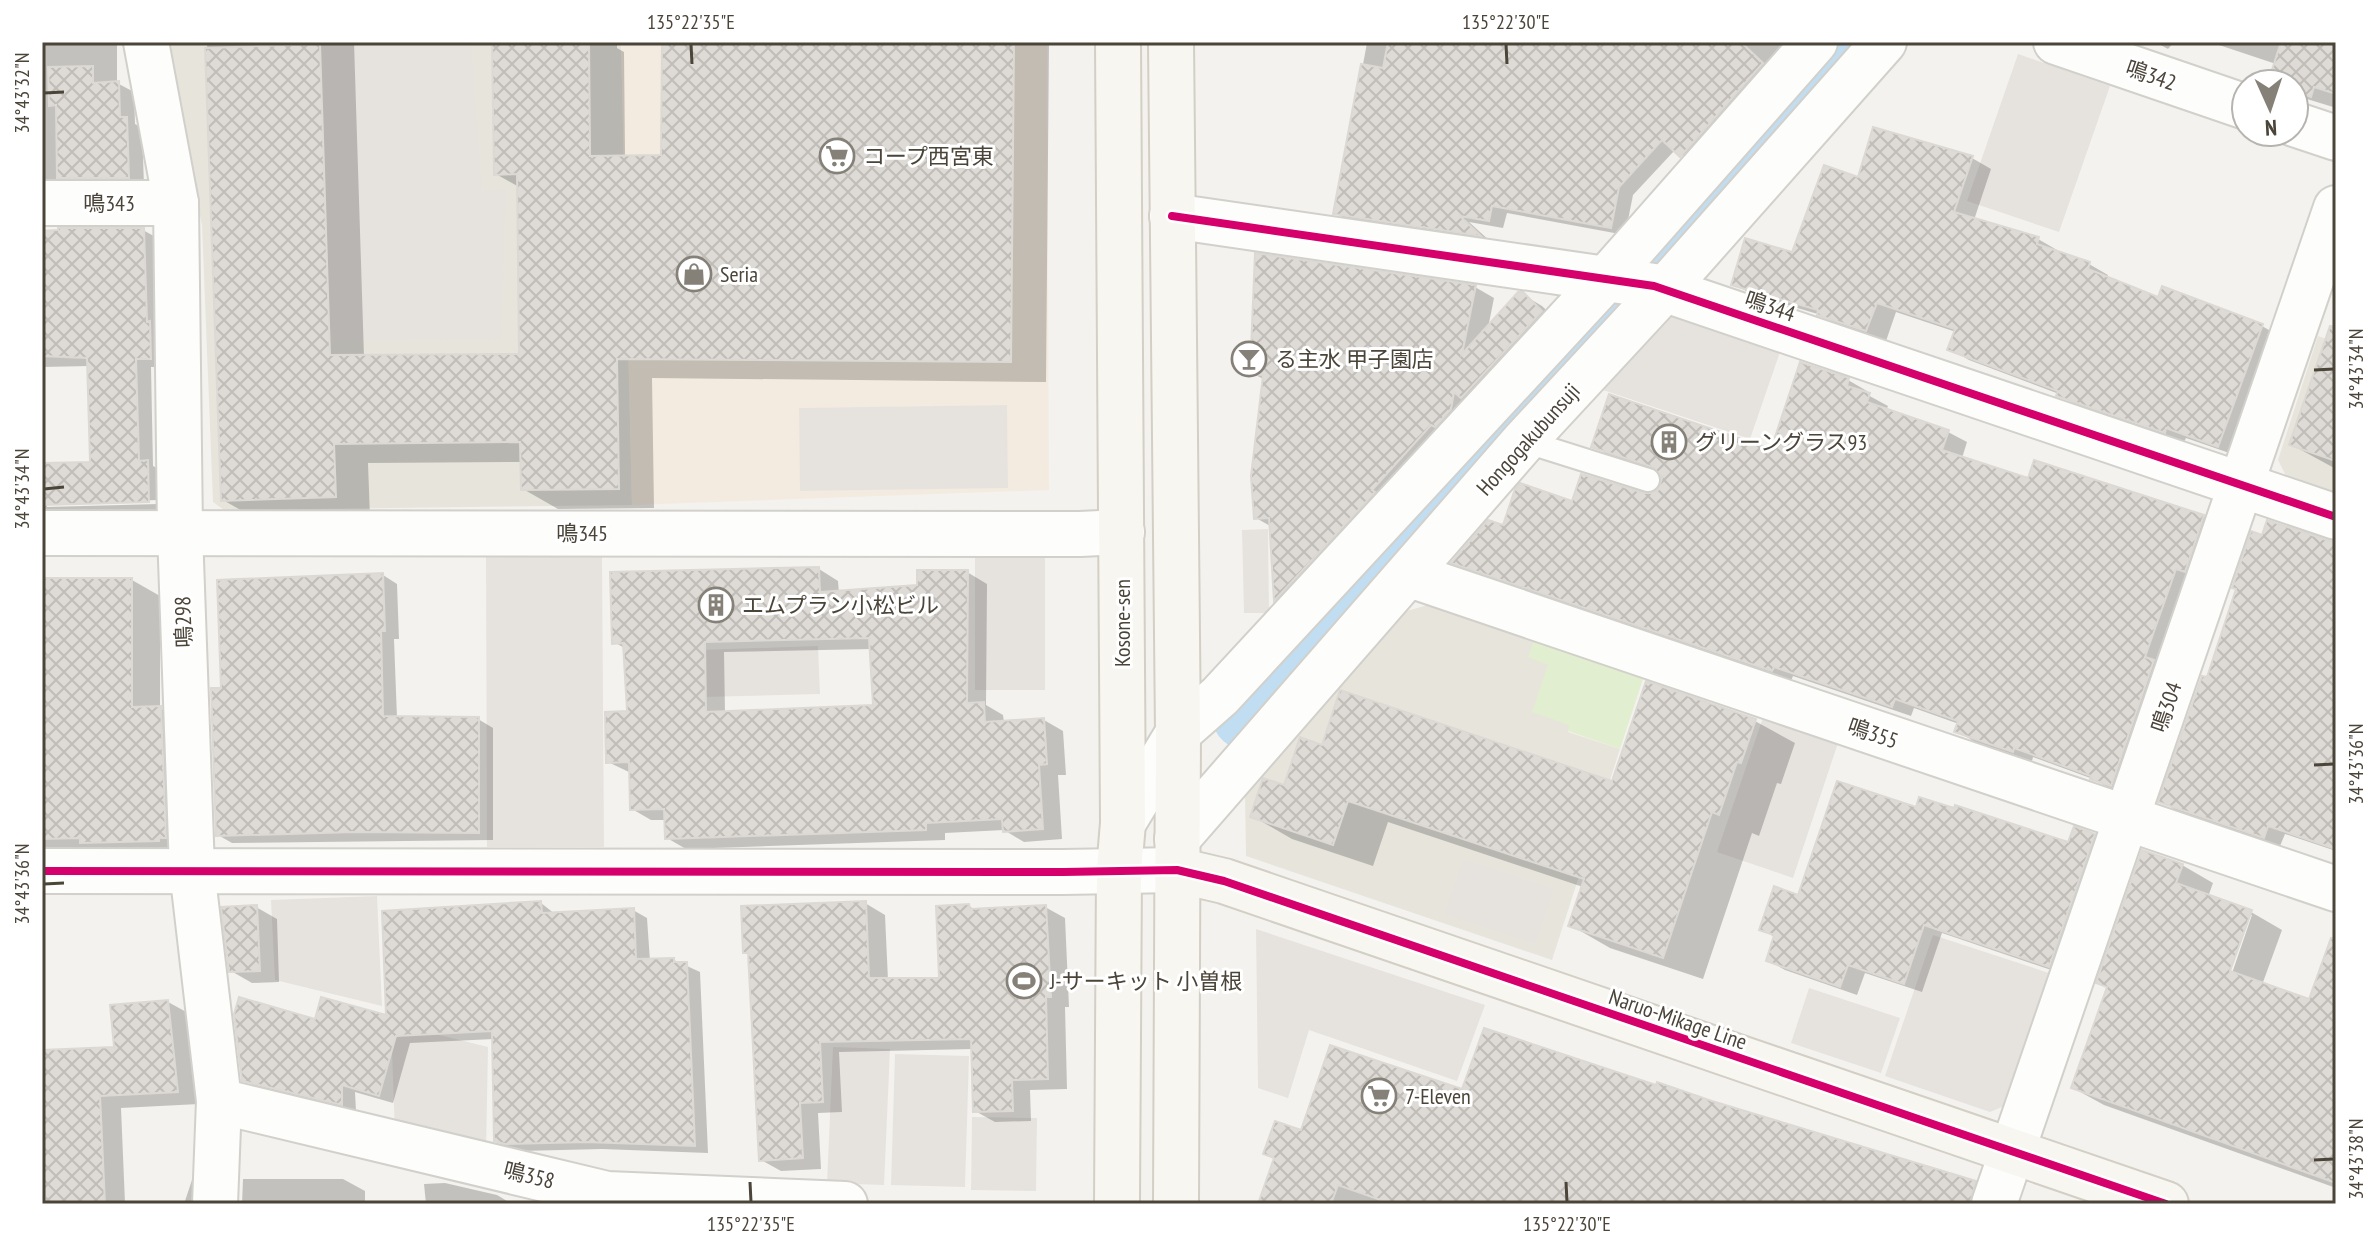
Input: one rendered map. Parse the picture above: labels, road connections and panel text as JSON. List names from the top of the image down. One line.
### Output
{"streets":{"street":["鳴342","鳴343","鳴344","Hongogakubunsuji","鳴345","鳴298","Kosone-sen","鳴304","鳴355","Naruo-Mikage Line","鳴358"]},"crossings":[["鳴343","鳴298"],["鳴344","Hongogakubunsuji"],["鳴344","鳴304"],["Hongogakubunsuji","Kosone-sen"],["Hongogakubunsuji","鳴355"],["Hongogakubunsuji","Naruo-Mikage Line"],["鳴345","鳴298"],["鳴345","Kosone-sen"],["鳴298","鳴358"],["鳴304","鳴355"],["鳴304","Naruo-Mikage Line"]],"places":{"supermarket":["コープ西宮東","7-Eleven"],"shop":["Seria"],"bar":["る主水 甲子園店"],"building":["グリーングラス93","エムプラン小松ビル"],"sports":["J-サーキット 小曽根"]},"north":"bottom","coordinates":["135°22'35\"E","135°22'30\"E","34°43'32\"N","34°43'34\"N","34°43'36\"N","34°43'38\"N"]}
